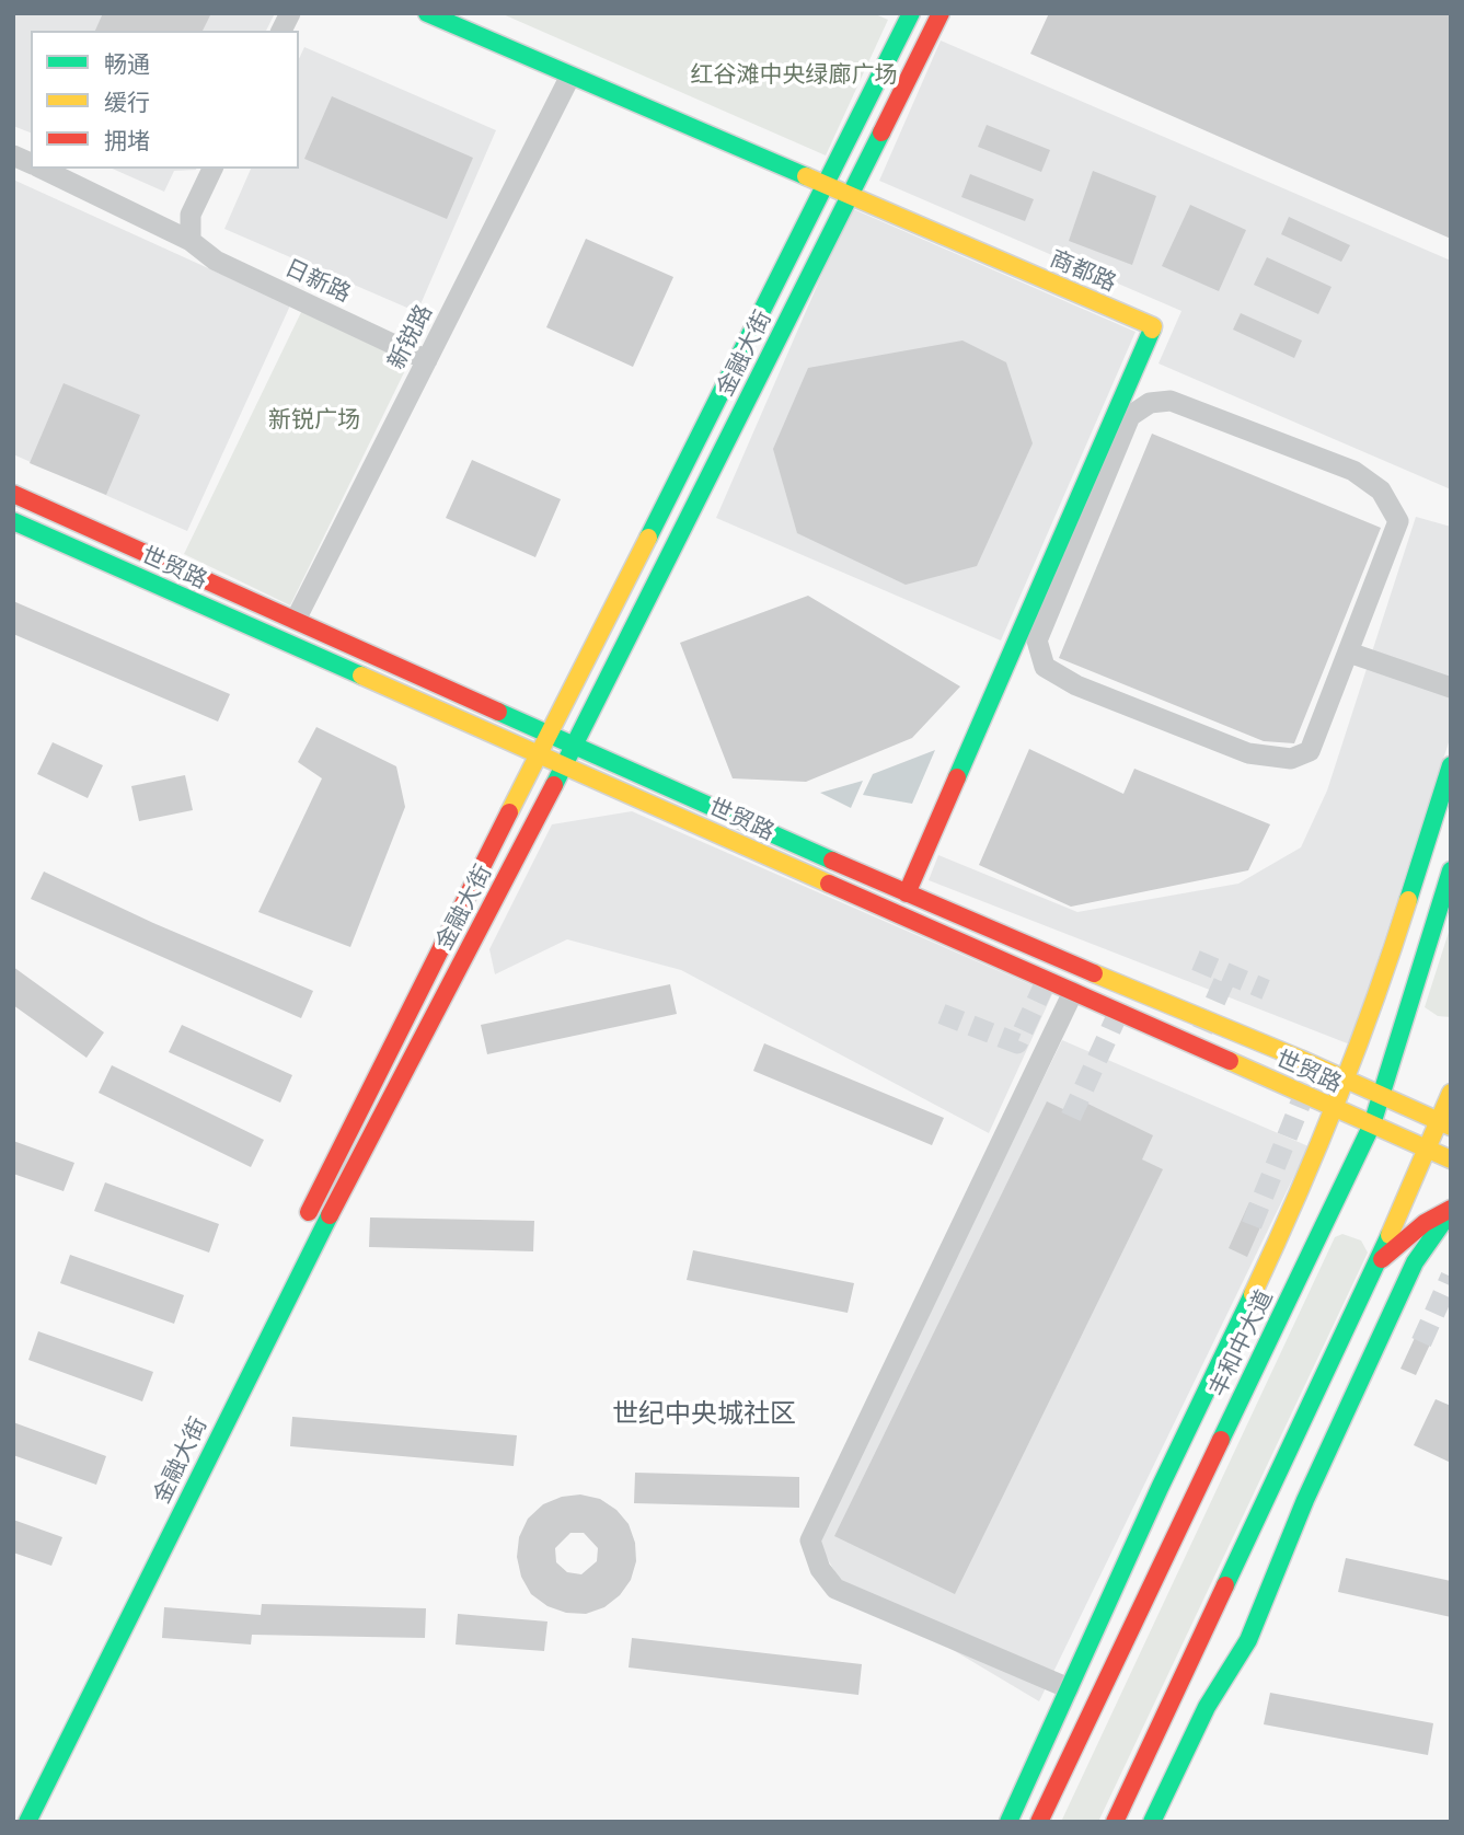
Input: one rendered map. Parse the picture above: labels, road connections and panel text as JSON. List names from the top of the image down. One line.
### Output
{"streets":{"main road":["商都路","金融大街","世贸路","丰和中大道"],"street":["日新路","新锐路"]},"crossings":[["商都路","新锐路"],["商都路","金融大街"],["商都路","世贸路"],["日新路","新锐路"],["新锐路","世贸路"],["金融大街","世贸路"],["世贸路","丰和中大道"]],"districts":["世纪中央城社区"],"parks":["红谷滩中央绿廊广场","新锐广场"],"legend":["畅通","缓行","拥堵"]}
